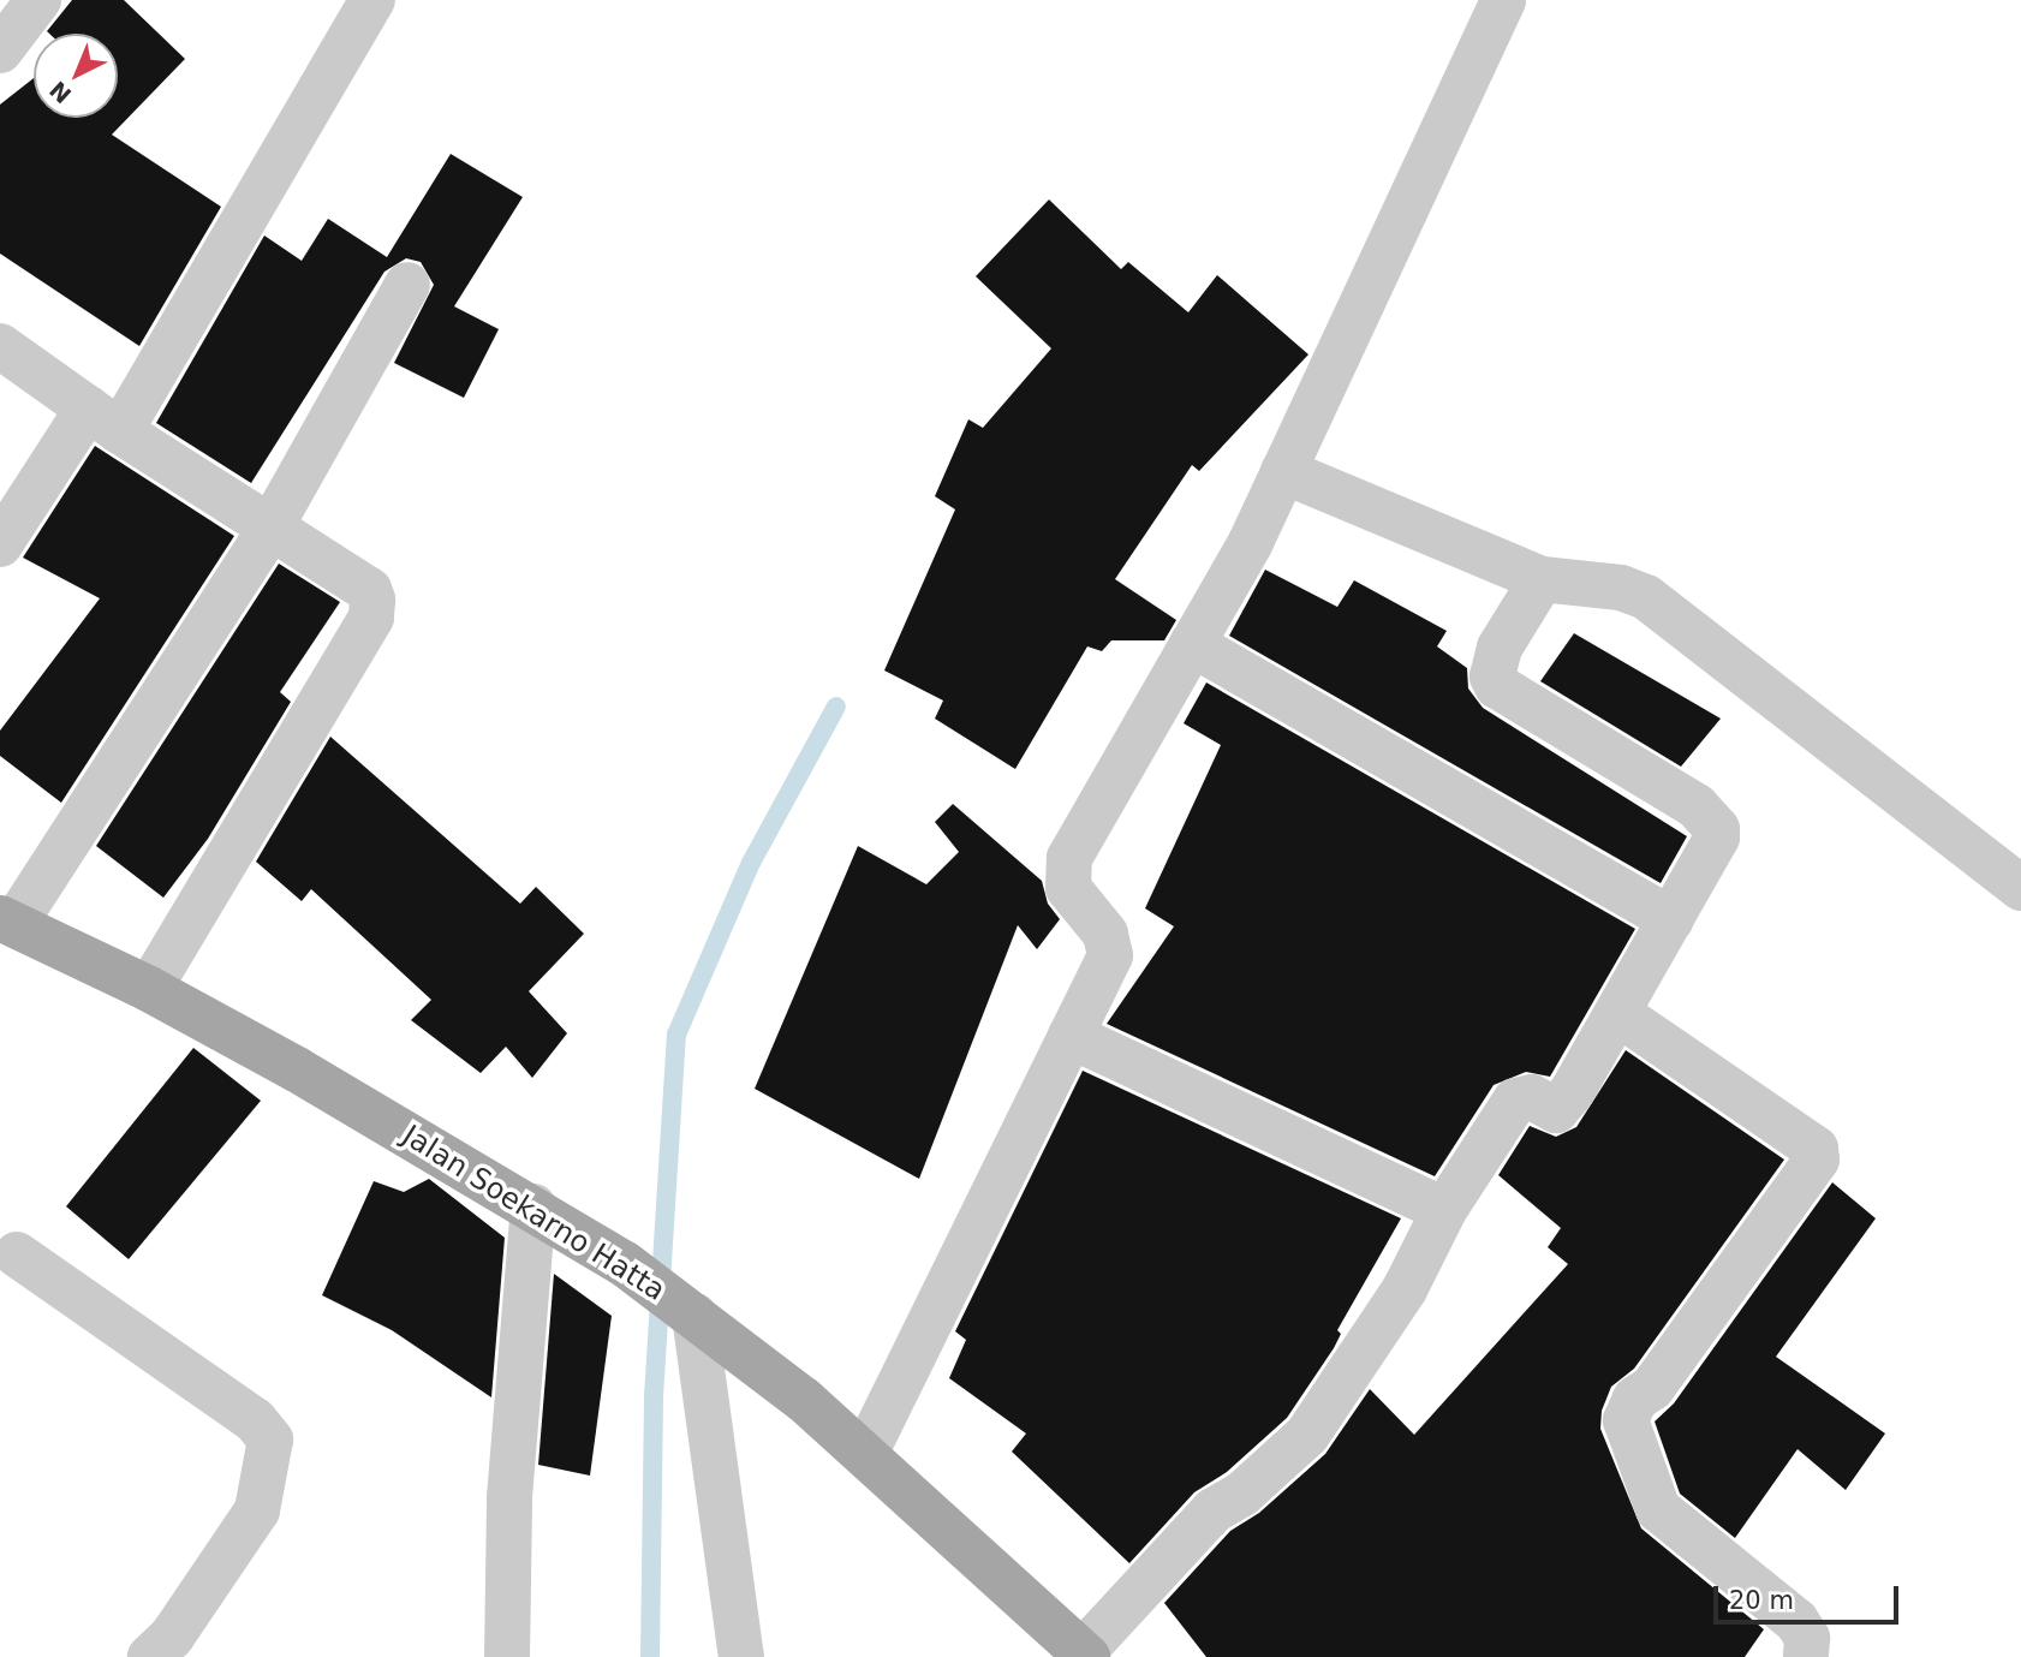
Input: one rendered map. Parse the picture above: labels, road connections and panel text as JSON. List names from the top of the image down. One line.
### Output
{"streets":{"main road":["Jalan Soekarno Hatta"]},"scale_bar":"20 m","north":"bottom left"}
